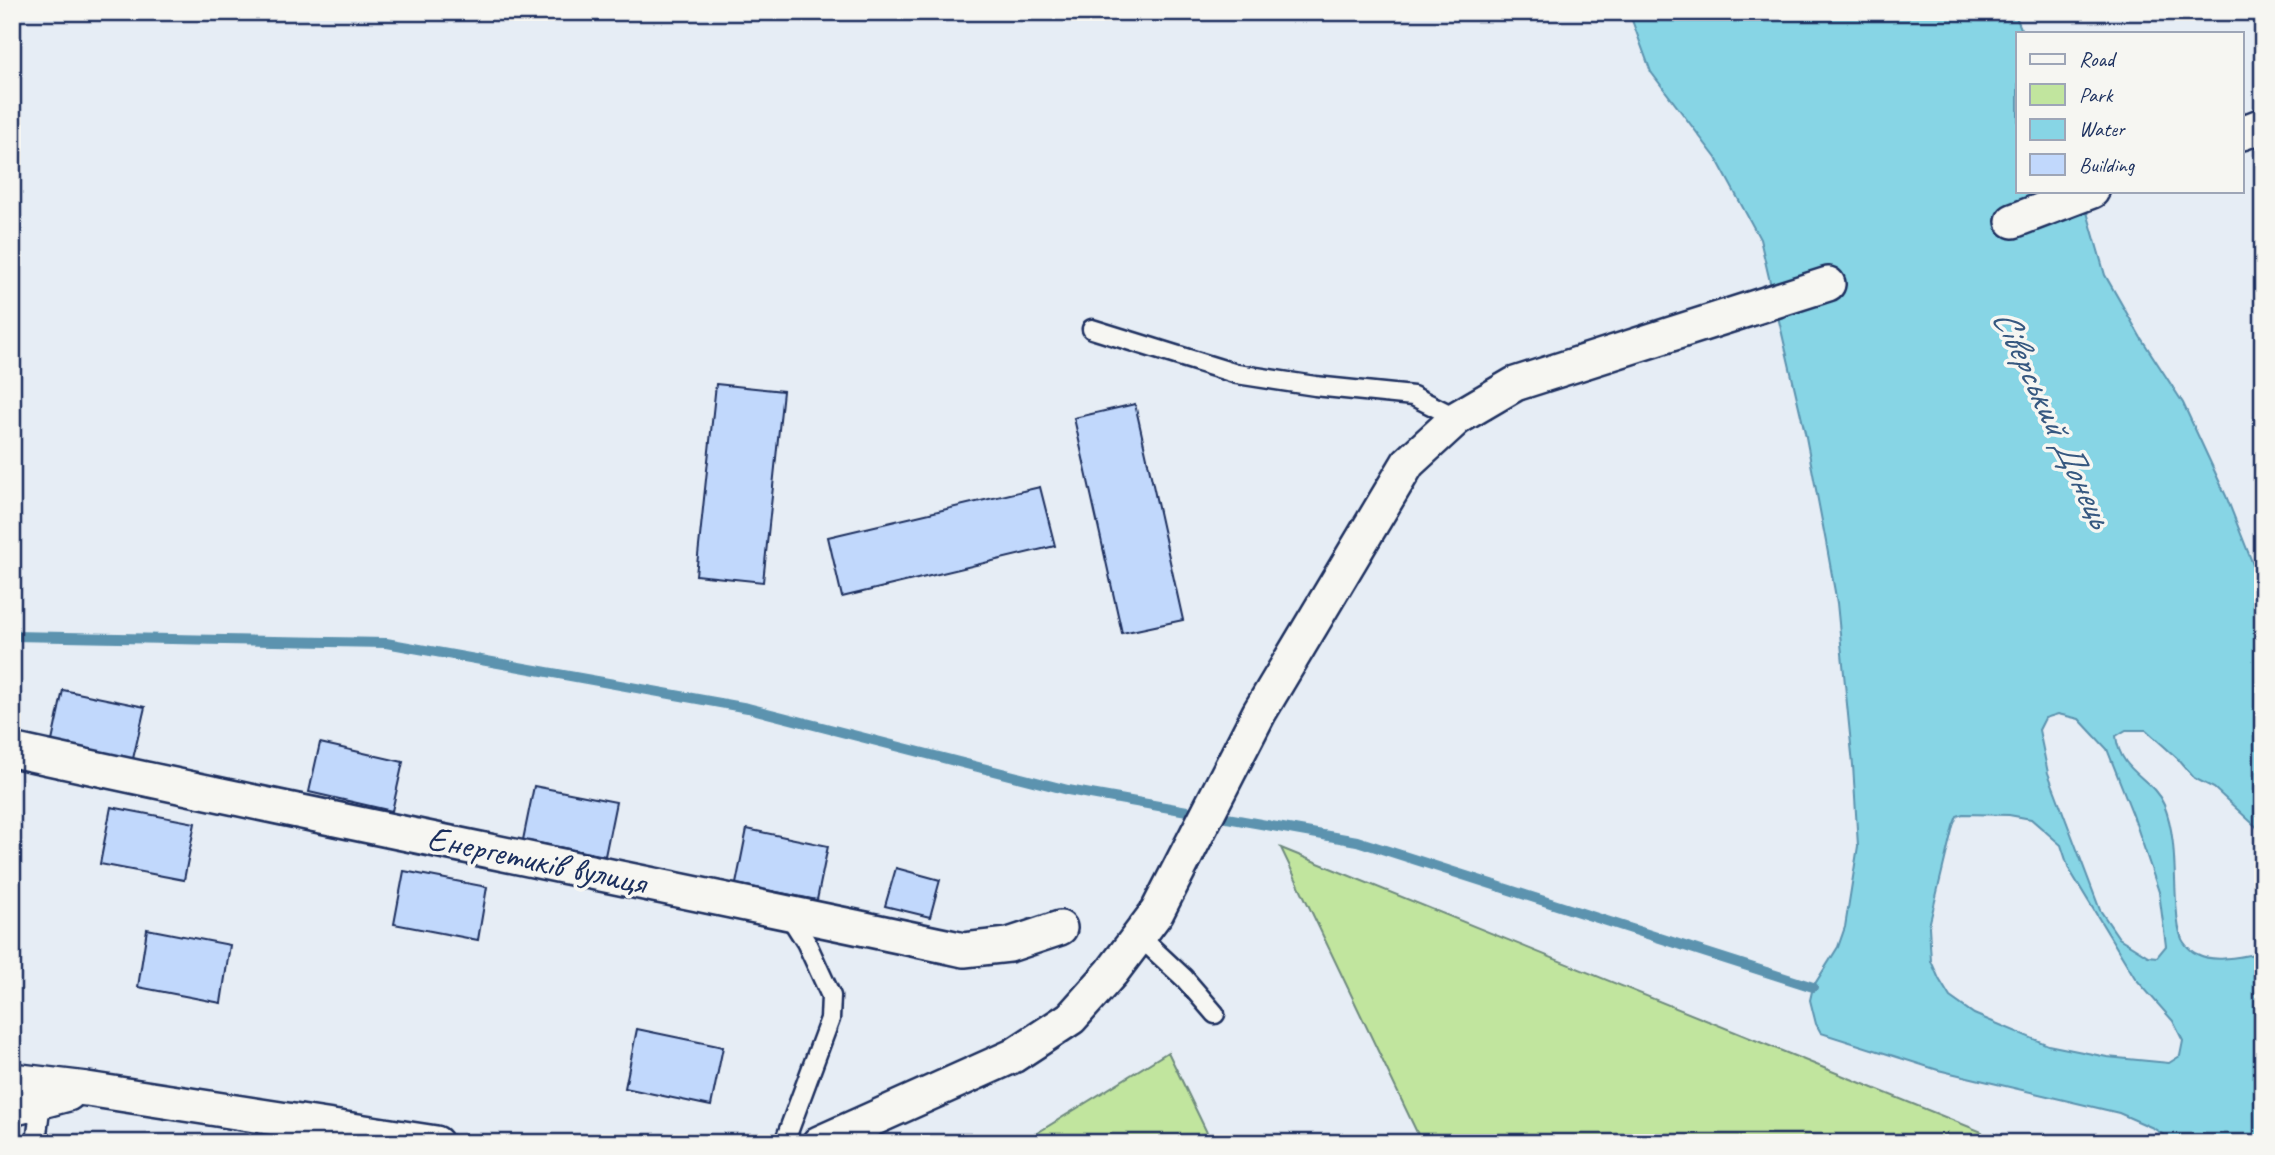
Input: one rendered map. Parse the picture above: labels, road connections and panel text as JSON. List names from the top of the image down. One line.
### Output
{"streets":{"street":["Енергетиків вулиця"]},"water":["Сіверський Донець"],"legend":["Road","Park","Water","Building"]}
